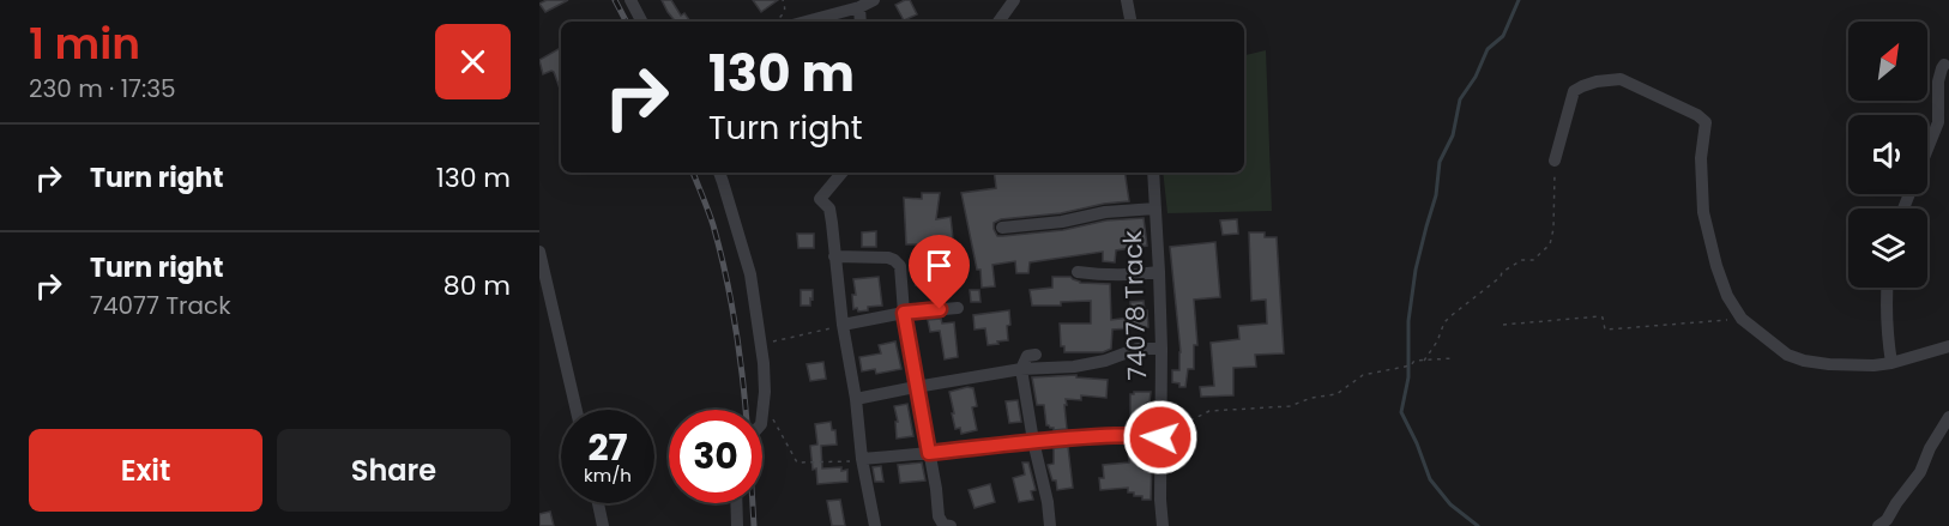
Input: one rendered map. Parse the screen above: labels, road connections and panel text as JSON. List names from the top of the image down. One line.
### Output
{"streets":{"street":["74078 Track"]},"north":"top right","page":{"heading":["1 min","230 m · 17:35"],"turn":["130 m","Turn right"],"list":[{"name":"Turn right","value":"130 m"},{"name":"Turn right","note":"74077 Track","value":"80 m"}],"speed":"27 km/h","limit":"30","buttons":["Exit","Share"]}}
